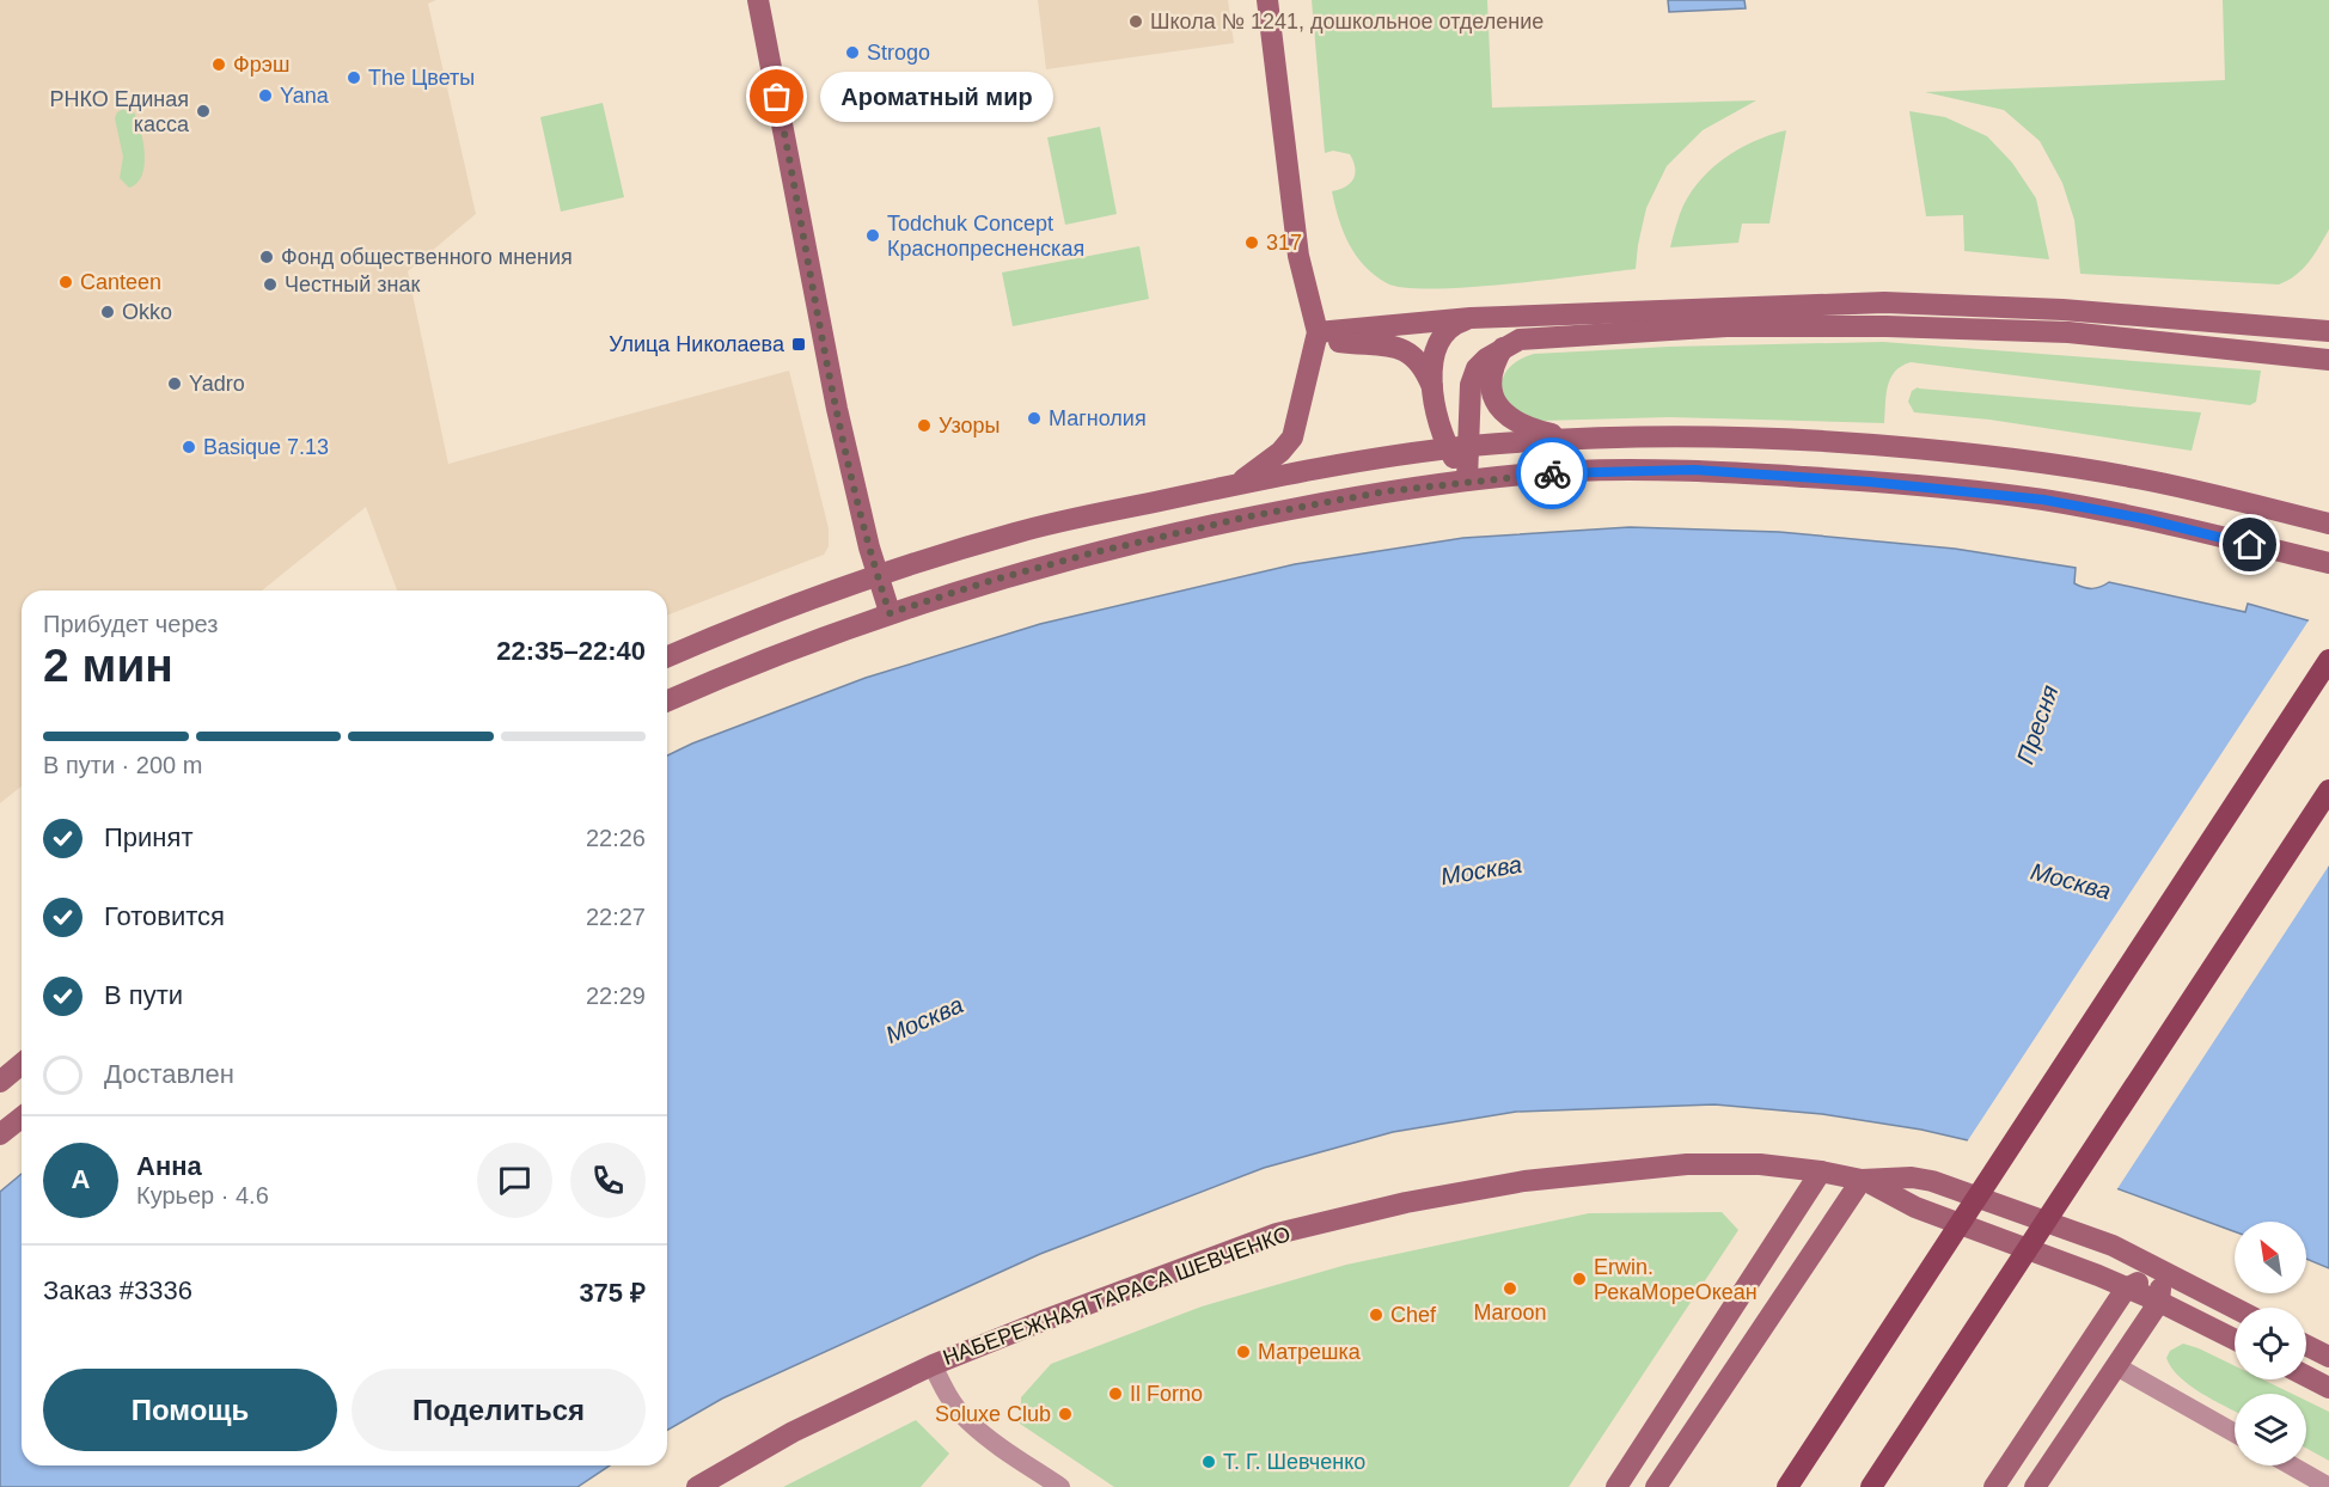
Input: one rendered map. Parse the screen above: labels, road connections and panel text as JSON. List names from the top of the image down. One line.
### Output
{"streets":{"main road":["НАБЕРЕЖНАЯ ТАРАСА ШЕВЧЕНКО"]},"water":["Пресня","Москва"],"places":{"other":["Школа № 1241, дошкольное отделение","Strogo","Фрэш","The Цветы","Yana","Ароматный мир","РНКО Единая касса","Todchuk Concept Краснопресненская","317","Фонд общественного мнения","Canteen","Честный знак","Okko","Yadro","Магнолия","Узоры","Basique 7.13","Erwin. РекаМореОкеан","Maroon","Chef","Матрешка","Il Forno","Soluxe Club","Т. Г. Шевченко"],"transit":["Улица Николаева"]},"north":"top left","page":{"bubble":"Ароматный мир","heading":["2 мин","Прибудет через","22:35–22:40"],"panel":["Анна","Курьер · 4.6","Заказ #3336","375 ₽"],"bar":"В пути · 200 m","list":[["Принят","22:26"],["Готовится","22:27"],["В пути","22:29"],"Доставлен"],"round":"А","buttons":["Помощь","Поделиться"]}}
